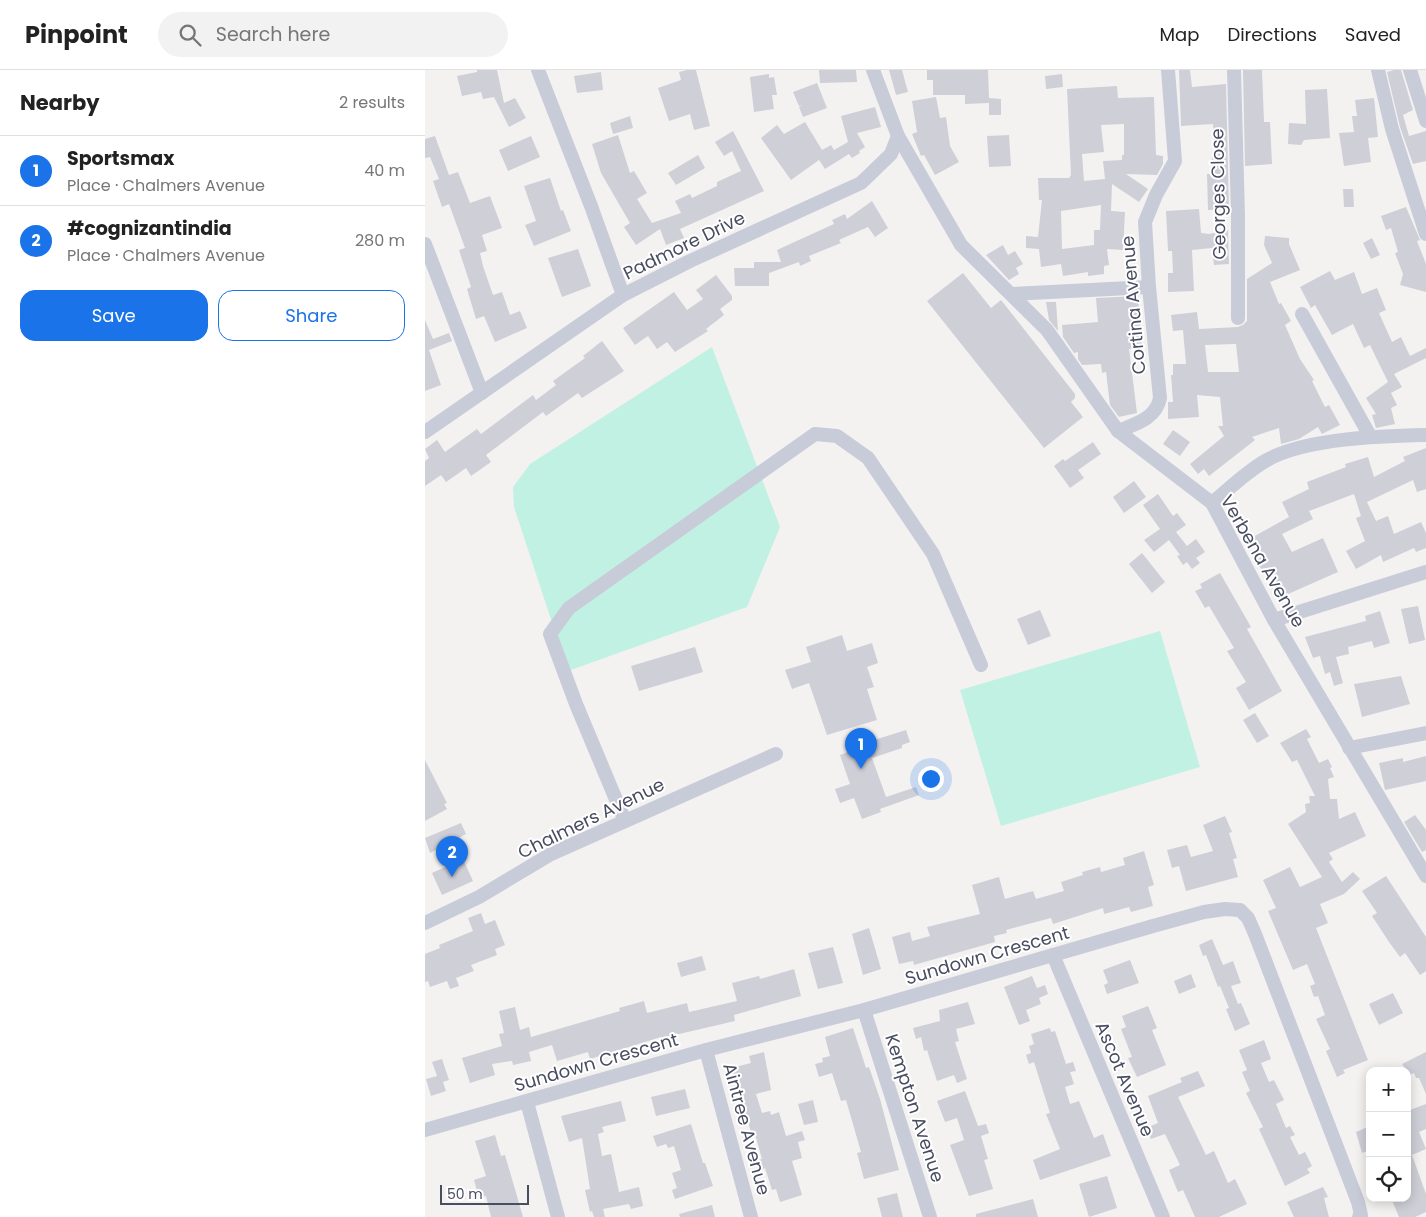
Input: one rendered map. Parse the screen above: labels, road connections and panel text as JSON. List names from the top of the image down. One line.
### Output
{"streets":{"street":["Georges Close","Padmore Drive","Cortina Avenue","Verbena Avenue","Chalmers Avenue","Sundown Crescent","Ascot Avenue","Kempton Avenue","Aintree Avenue"]},"crossings":[["Padmore Drive","Verbena Avenue"],["Cortina Avenue","Verbena Avenue"],["Sundown Crescent","Ascot Avenue"],["Sundown Crescent","Kempton Avenue"],["Sundown Crescent","Aintree Avenue"]],"scale_bar":"50 m","page":{"header":"Pinpoint","search":"Search here","nav":["Map","Directions","Saved"],"heading":["Nearby","2 results"],"list":[{"mark":"1","name":"Sportsmax","note":"Place · Chalmers Avenue","value":"40 m"},{"mark":"2","name":"#cognizantindia","note":"Place · Chalmers Avenue","value":"280 m"}],"buttons":["Save","Share"],"pins":["1","2"],"map_buttons":["+","−"],"scale":"50 m"}}
